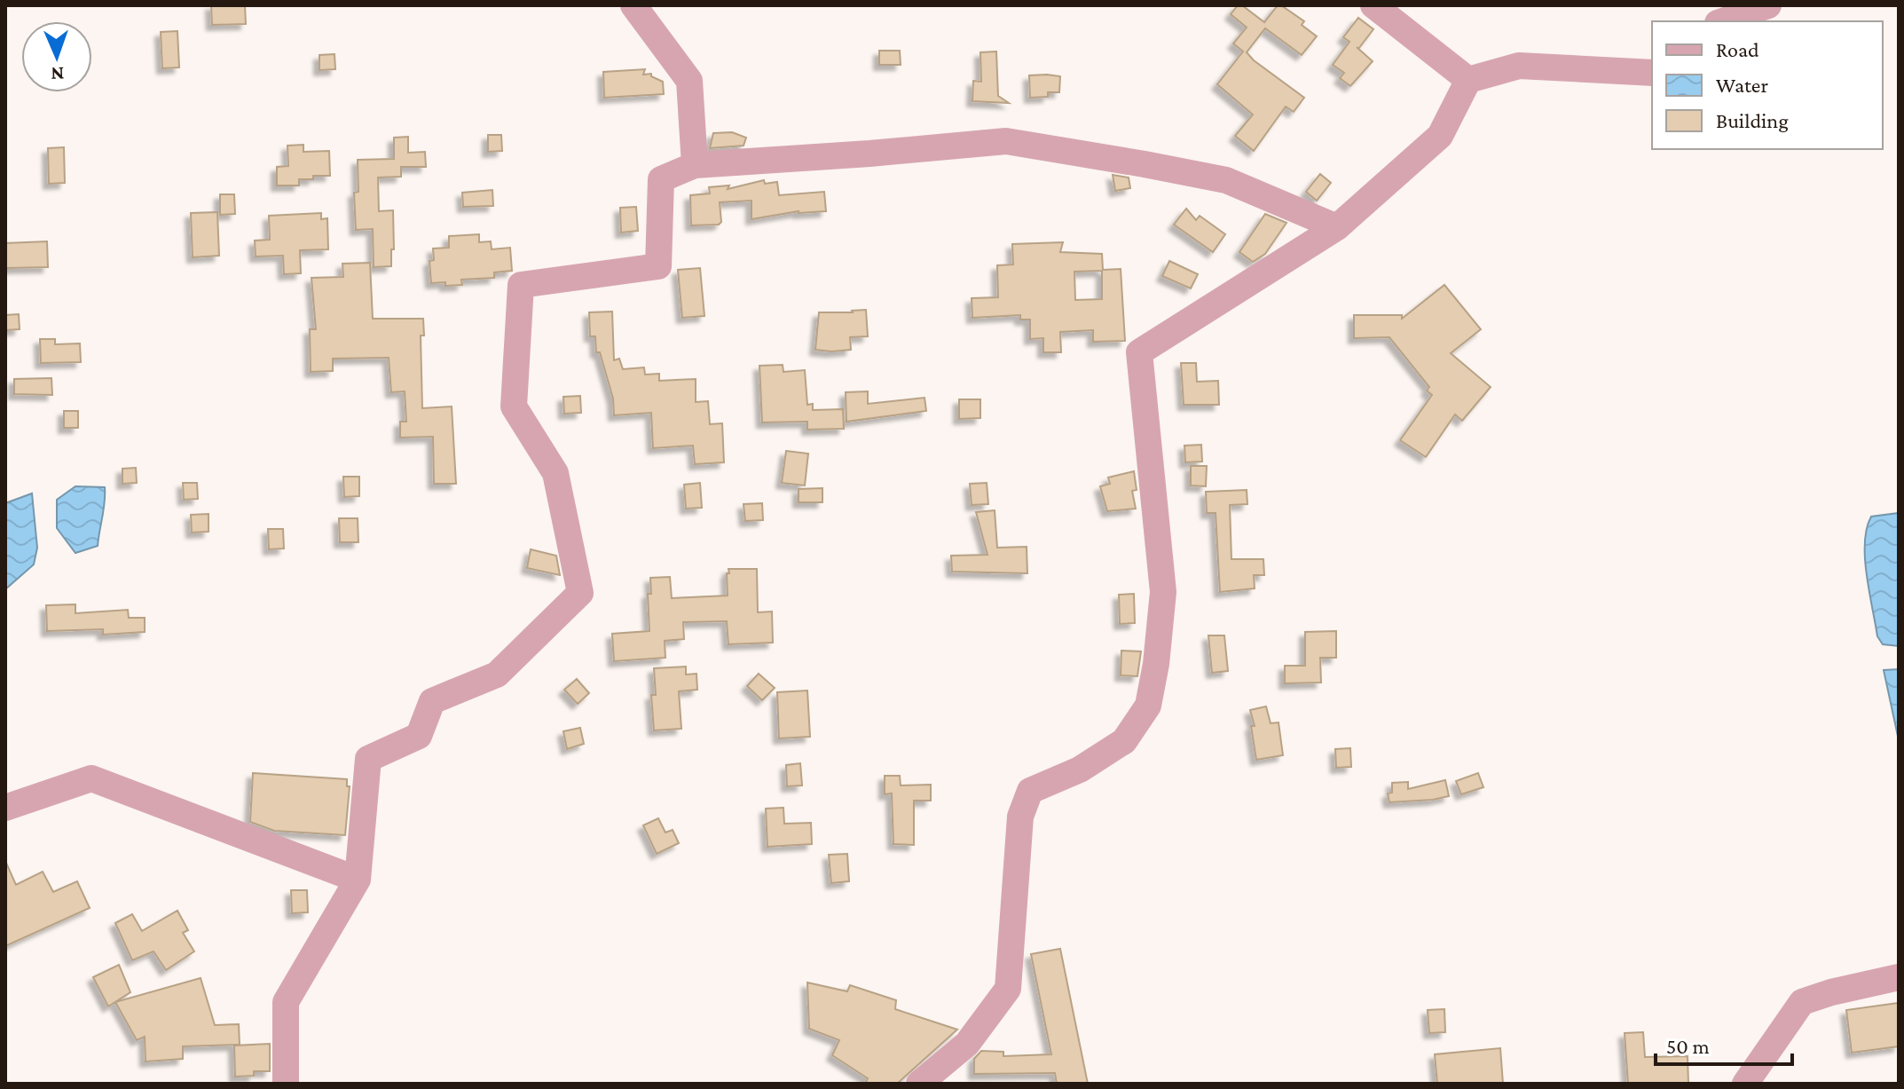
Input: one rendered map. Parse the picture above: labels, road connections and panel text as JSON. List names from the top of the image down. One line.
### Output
{"legend":["Road","Water","Building"],"scale_bar":"50 m","north":"bottom"}
